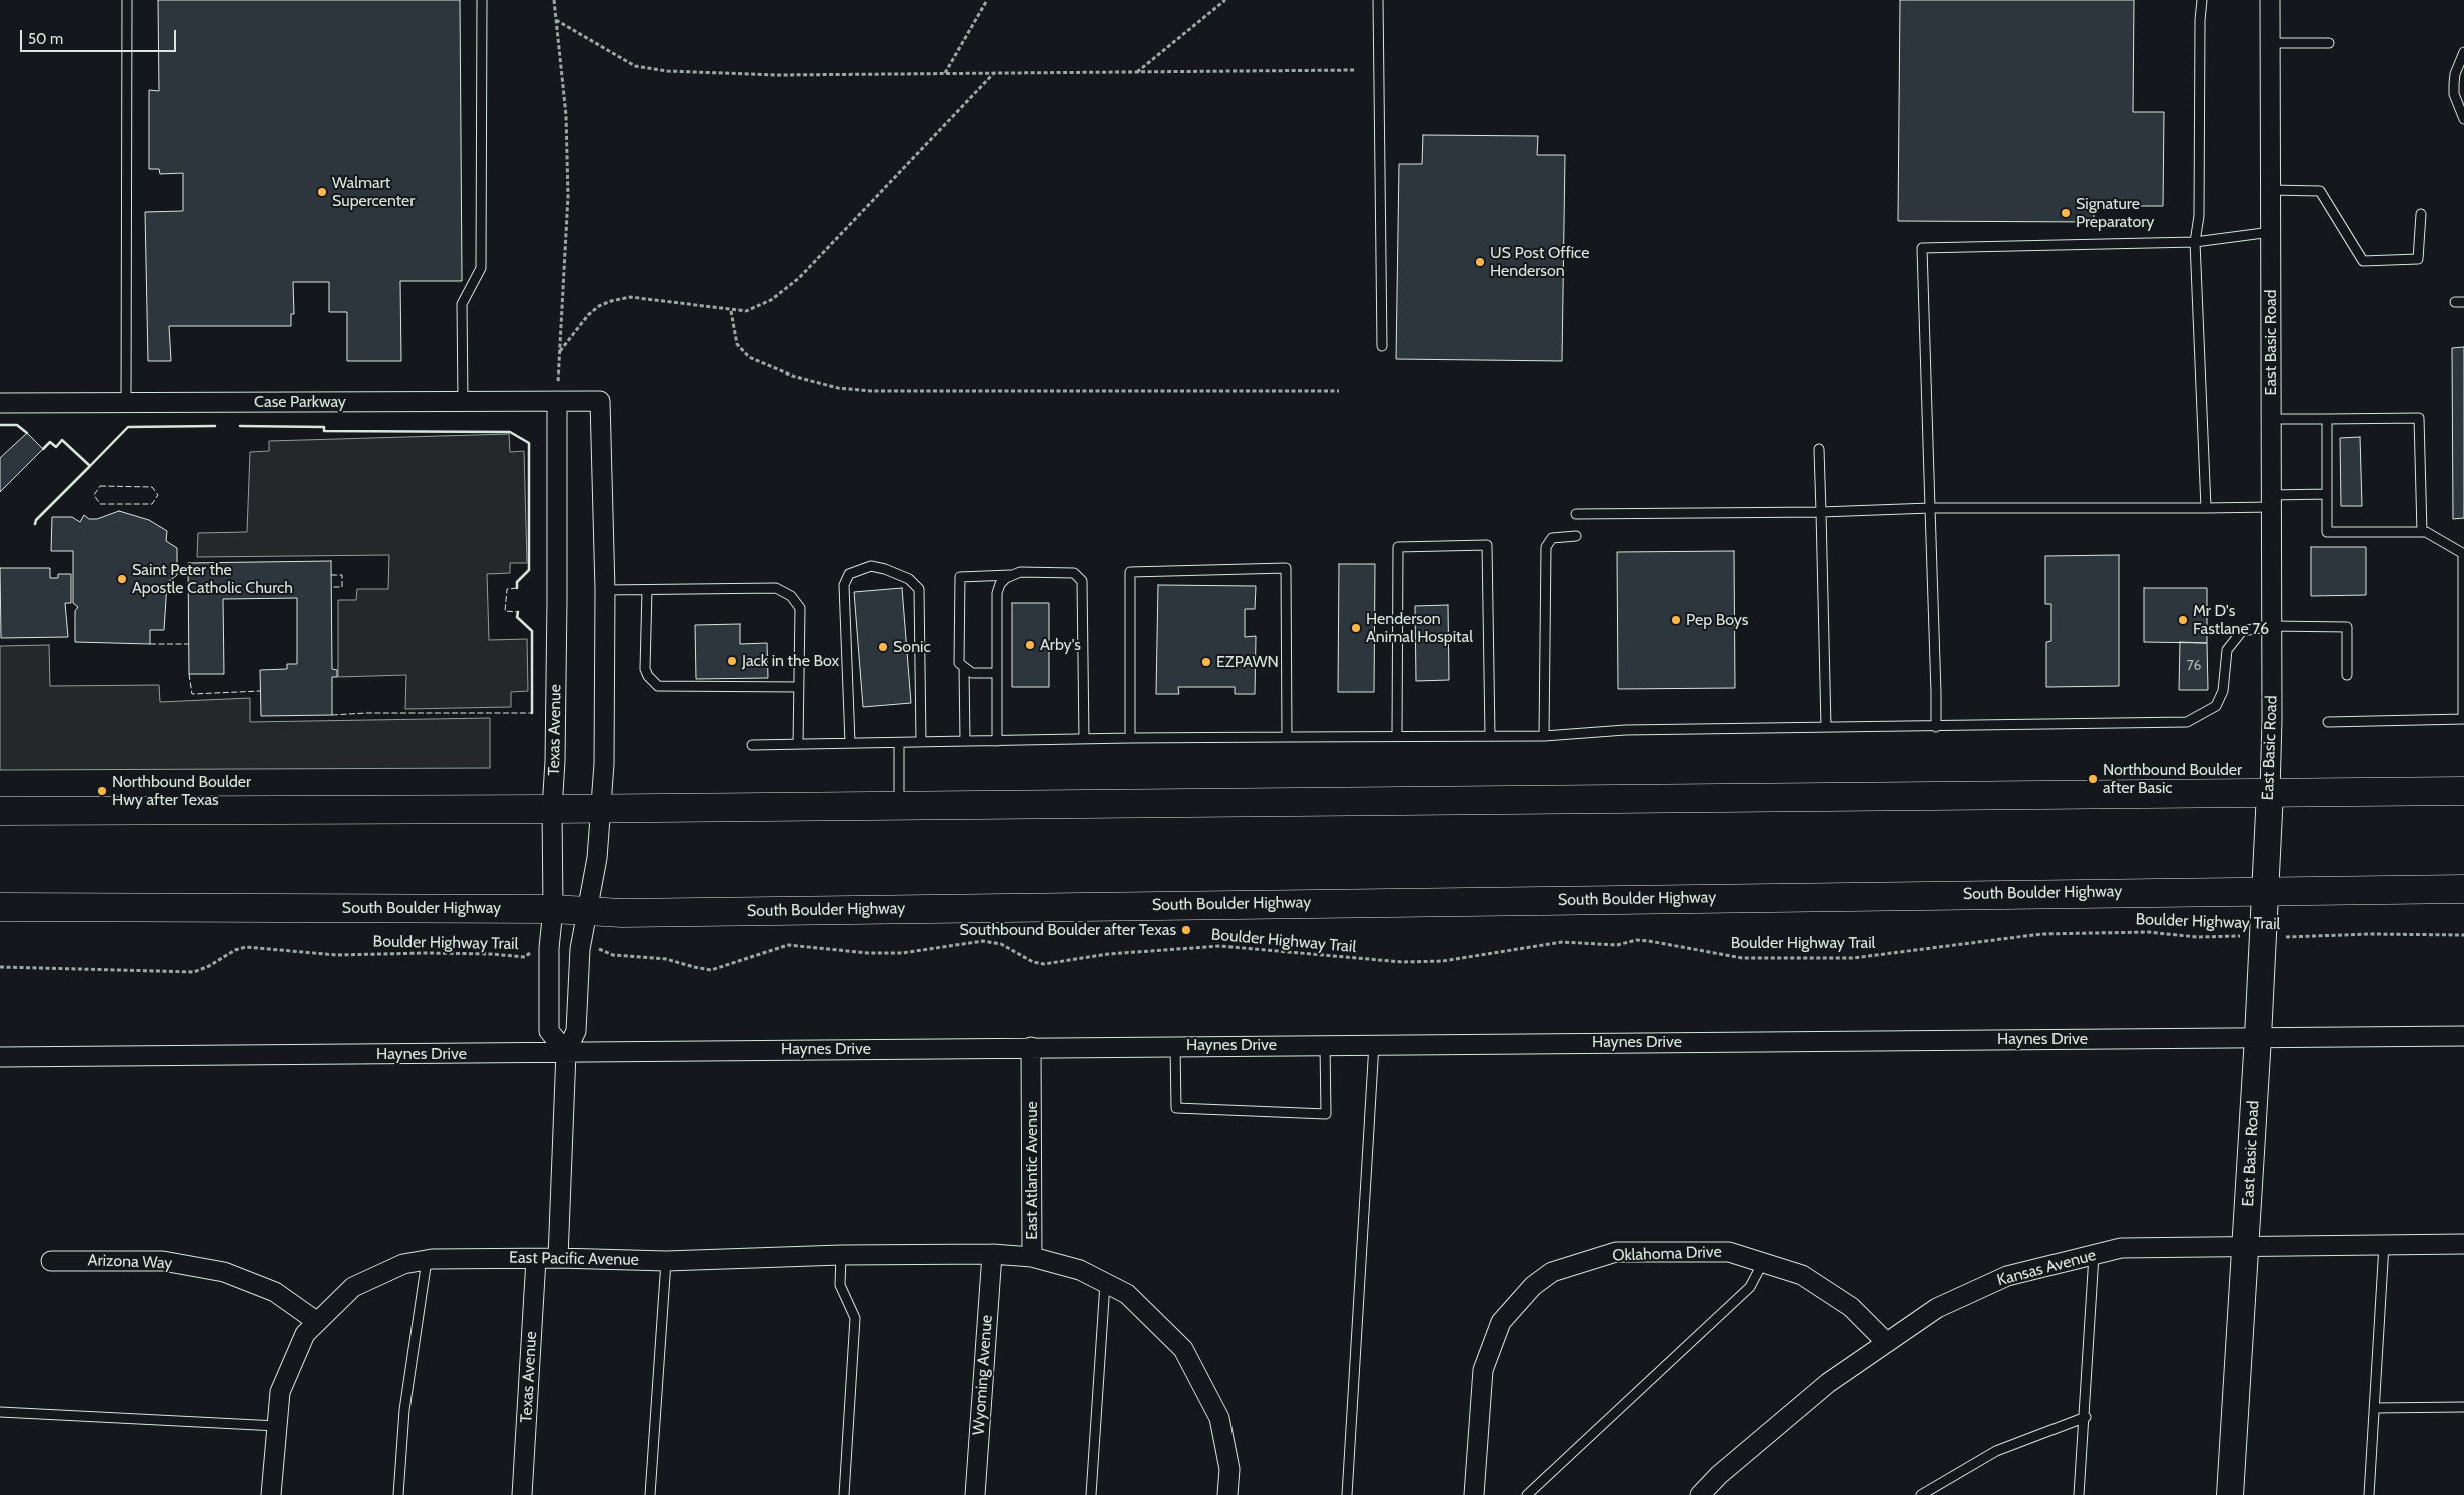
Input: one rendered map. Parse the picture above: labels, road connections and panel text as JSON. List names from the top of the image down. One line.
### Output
{"streets":{"main road":["South Boulder Highway"],"street":["East Basic Road","Case Parkway","Texas Avenue","Haynes Drive","East Atlantic Avenue","Oklahoma Drive","East Pacific Avenue","Arizona Way","Kansas Avenue","Wyoming Avenue"],"path":["Boulder Highway Trail"]},"crossings":[["East Basic Road","South Boulder Highway"],["East Basic Road","Boulder Highway Trail"],["East Basic Road","Haynes Drive"],["East Basic Road","Kansas Avenue"],["Case Parkway","Texas Avenue"],["Texas Avenue","South Boulder Highway"],["Texas Avenue","Boulder Highway Trail"],["Texas Avenue","Haynes Drive"],["Texas Avenue","East Pacific Avenue"],["Haynes Drive","East Atlantic Avenue"],["East Atlantic Avenue","East Pacific Avenue"],["Oklahoma Drive","Kansas Avenue"],["East Pacific Avenue","Arizona Way"],["East Pacific Avenue","Wyoming Avenue"]],"places":["Walmart Supercenter","Signature Preparatory","US Post Office Henderson","Saint Peter the Apostle Catholic Church","Pep Boys","Mr D's Fastlane 76","Henderson Animal Hospital","Arby's","Sonic","Jack in the Box","EZPAWN","Northbound Boulder after Basic","Northbound Boulder Hwy after Texas","Southbound Boulder after Texas"],"house_numbers":["76"],"scale_bar":"50 m"}
